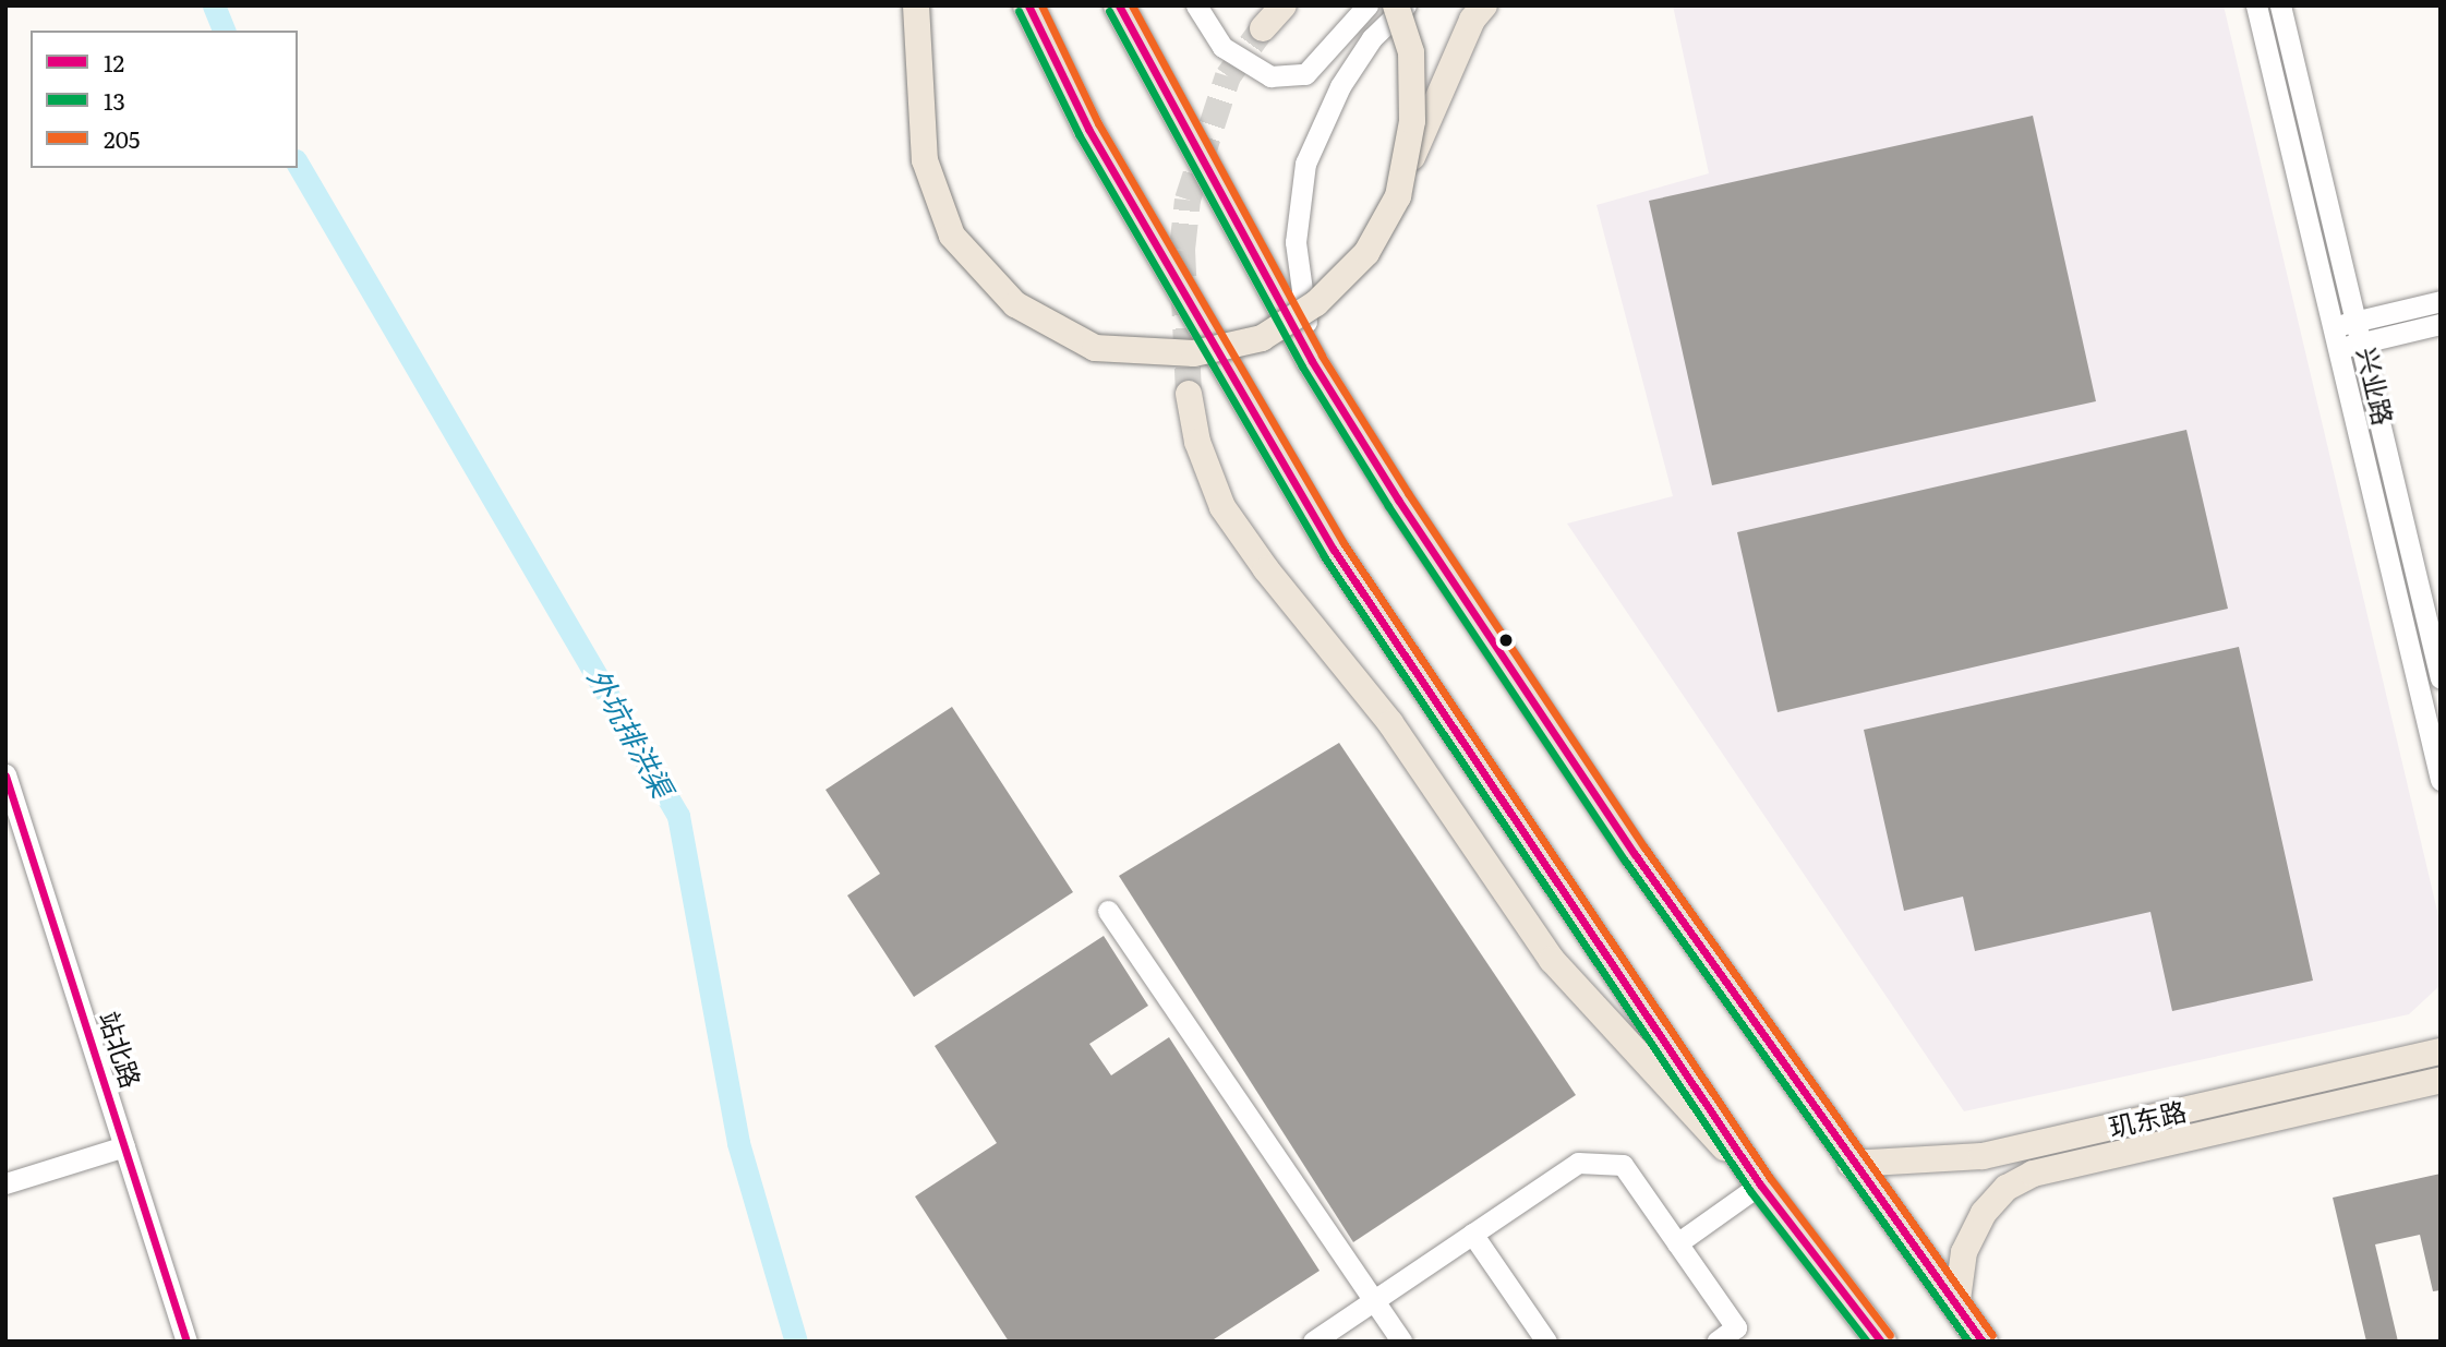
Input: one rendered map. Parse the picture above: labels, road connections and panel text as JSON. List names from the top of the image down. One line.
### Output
{"streets":{"main road":["玑东路"],"street":["兴业路","站北路"]},"water":["外坑排洪渠"],"lines":["transit line 12","transit line 205","transit line 13"],"legend":["12","13","205"]}
